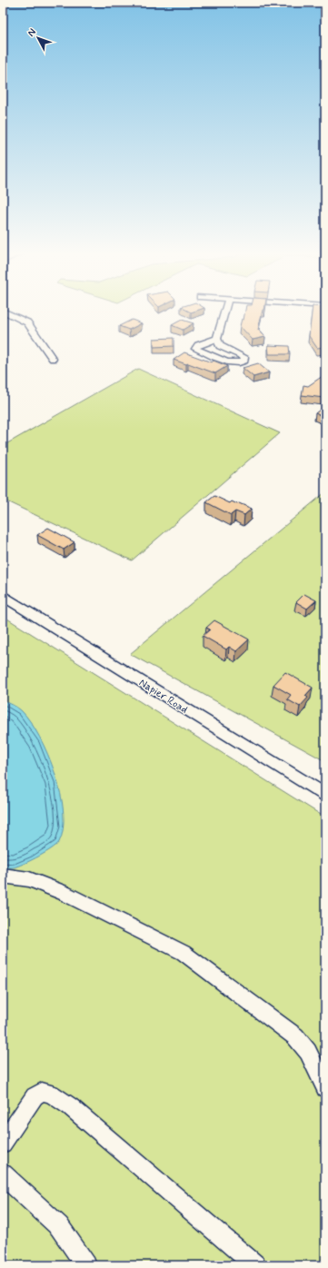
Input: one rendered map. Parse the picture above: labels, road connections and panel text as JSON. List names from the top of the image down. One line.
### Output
{"streets":{"street":["Napier Road"]},"north":"top left"}
